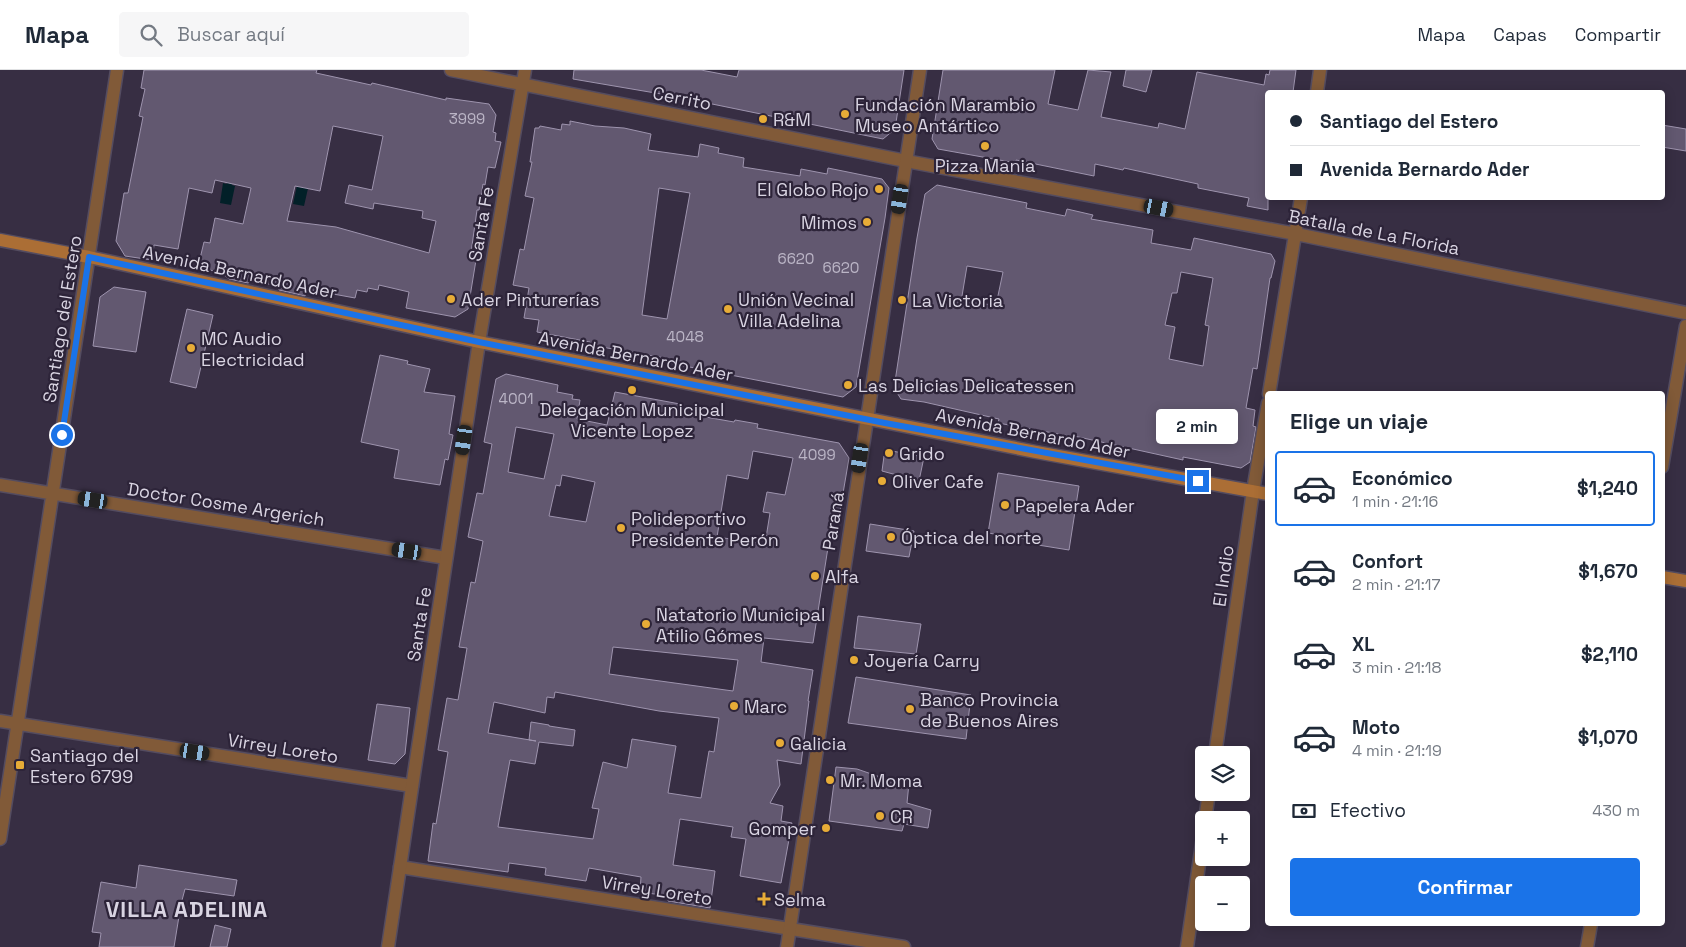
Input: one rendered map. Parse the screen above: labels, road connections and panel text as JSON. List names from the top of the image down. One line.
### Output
{"streets":{"main road":["Avenida Bernardo Ader"],"street":["Cerrito","Santa Fe","Batalla de La Florida","Santiago del Estero","Doctor Cosme Argerich","Paraná","El Indio","Virrey Loreto"]},"crossings":[["Cerrito","Santa Fe"],["Cerrito","Batalla de La Florida"],["Cerrito","Paraná"],["Santa Fe","Avenida Bernardo Ader"],["Santa Fe","Doctor Cosme Argerich"],["Santa Fe","Virrey Loreto"],["Batalla de La Florida","Paraná"],["Avenida Bernardo Ader","Santiago del Estero"],["Avenida Bernardo Ader","Paraná"],["Avenida Bernardo Ader","El Indio"],["Santiago del Estero","Doctor Cosme Argerich"],["Santiago del Estero","Virrey Loreto"],["Paraná","Virrey Loreto"]],"districts":["VILLA ADELINA"],"places":{"other":["Fundación Marambio Museo Antártico","R&M","Pizza Mania","El Globo Rojo","Mimos","Ader Pinturerías","La Victoria","Unión Vecinal Villa Adelina","MC Audio Electricidad","Las Delicias Delicatessen","Delegación Municipal Vicente Lopez","Grido","Oliver Cafe","Papelera Ader","Polideportivo Presidente Perón","Óptica del norte","Alfa","Natatorio Municipal Atilio Gómes","Joyería Carry","Marc","Banco Provincia de Buenos Aires","Galicia","Mr. Moma","CR","Gomper"],"transit":["Santiago del Estero 6799"],"health":["Selma"]},"house_numbers":["3999","6620","6620","4048","4001","4099"],"page":{"header":"Mapa","search":"Buscar aquí","nav":["Mapa","Capas","Compartir"],"banner":["Santiago del Estero","Avenida Bernardo Ader"],"heading":"Elige un viaje","bubble":"2 min","list":[{"name":"Económico","note":"1 min · 21:16","value":"$1,240"},{"name":"Confort","note":"2 min · 21:17","value":"$1,670"},{"name":"XL","note":"3 min · 21:18","value":"$2,110"},{"name":"Moto","note":"4 min · 21:19","value":"$1,070"}],"map_buttons":["+","−"],"pay":["Efectivo","430 m"],"buttons":"Confirmar"}}
